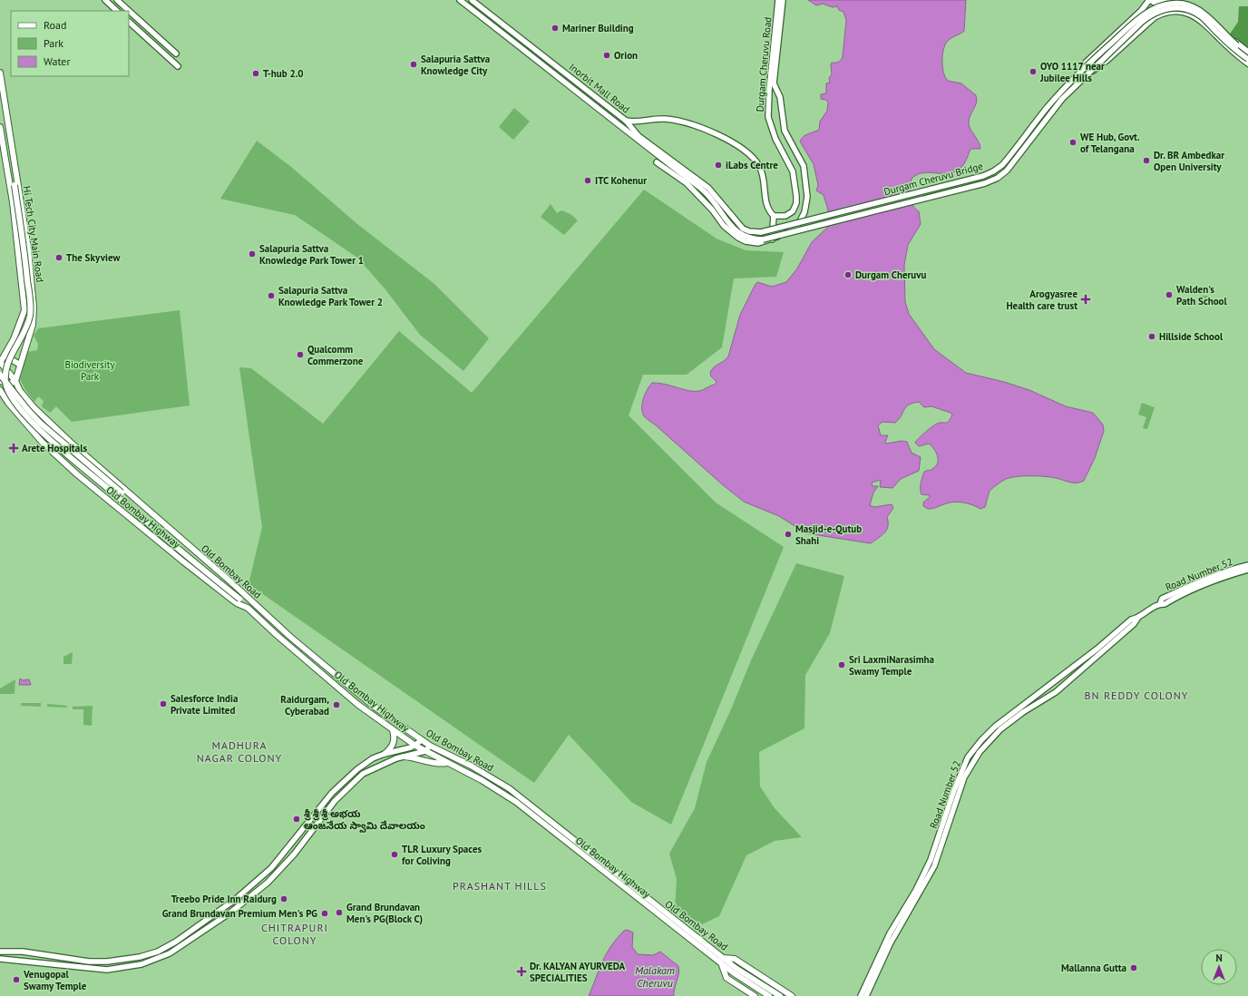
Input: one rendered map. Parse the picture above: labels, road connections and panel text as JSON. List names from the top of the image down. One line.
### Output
{"streets":{"main road":["Durgam Cheruvu Road","Inorbit Mall Road","Durgam Cheruvu Bridge","Hi Tech City Main Road","Old Bombay Highway","Old Bombay Road","Road Number 52"]},"crossings":[["Inorbit Mall Road","Durgam Cheruvu Bridge"],["Hi Tech City Main Road","Old Bombay Road"]],"districts":["BN REDDY COLONY","MADHURA NAGAR COLONY","PRASHANT HILLS","CHITRAPURI COLONY"],"water":["Malakam Cheruvu"],"parks":["Biodiversity Park"],"places":{"other":["Mariner Building","Orion","Salapuria Sattva Knowledge City","OYO 1117 near Jubilee Hills","T-hub 2.0","WE Hub, Govt. of Telangana","Dr. BR Ambedkar Open University","iLabs Centre","ITC Kohenur","Salapuria Sattva Knowledge Park Tower 1","The Skyview","Durgam Cheruvu","Walden's Path School","Salapuria Sattva Knowledge Park Tower 2","Hillside School","Qualcomm Commerzone","Masjid-e-Qutub Shahi","Sri LaxmiNarasimha Swamy Temple","Salesforce India Private Limited","Raidurgam, Cyberabad","శ్రీ శ్రీ శ్రీ అభయ ఆంజనేయ స్వామి దేవాలయం","TLR Luxury Spaces for Coliving","Treebo Pride Inn Raidurg","Grand Brundavan Men's PG(Block C)","Grand Brundavan Premium Men's PG","Mallanna Gutta","Venugopal Swamy Temple"],"health":["Arogyasree Health care trust","Arete Hospitals","Dr. KALYAN AYURVEDA SPECIALITIES"]},"legend":["Road","Park","Water"],"north":"top"}
